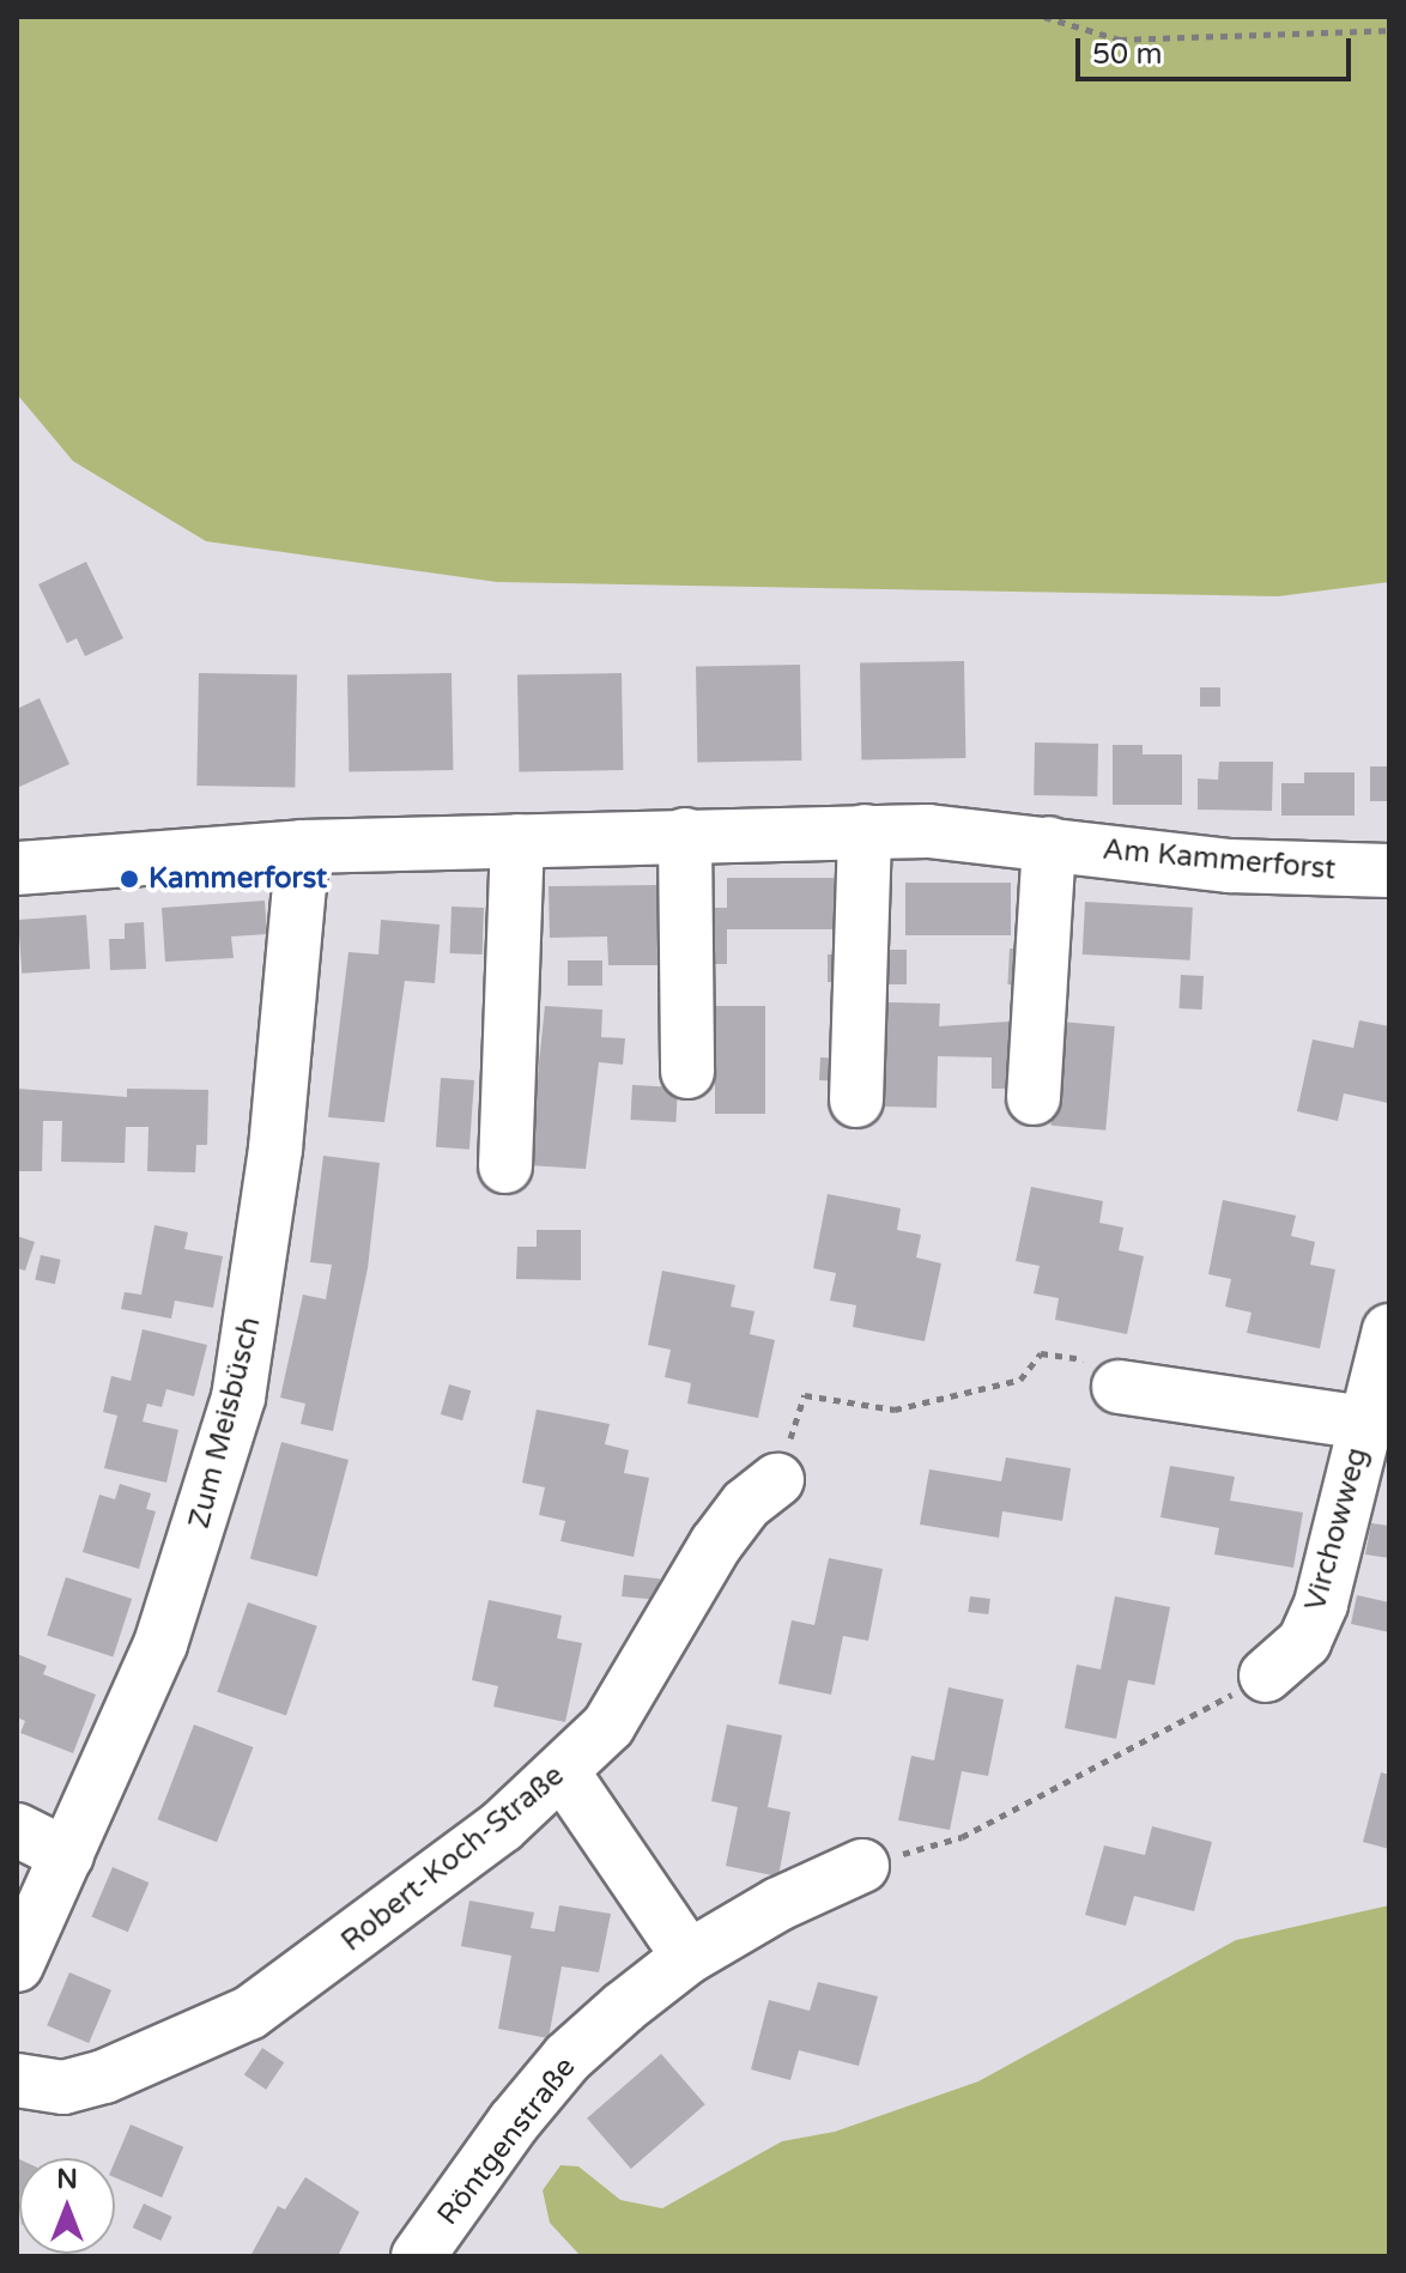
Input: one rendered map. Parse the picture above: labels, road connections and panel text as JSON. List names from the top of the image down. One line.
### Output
{"streets":{"street":["Am Kammerforst","Zum Meisbüsch","Virchowweg","Robert-Koch-Straße","Röntgenstraße"]},"crossings":[["Am Kammerforst","Zum Meisbüsch"]],"places":["Kammerforst"],"scale_bar":"50 m","north":"top"}
